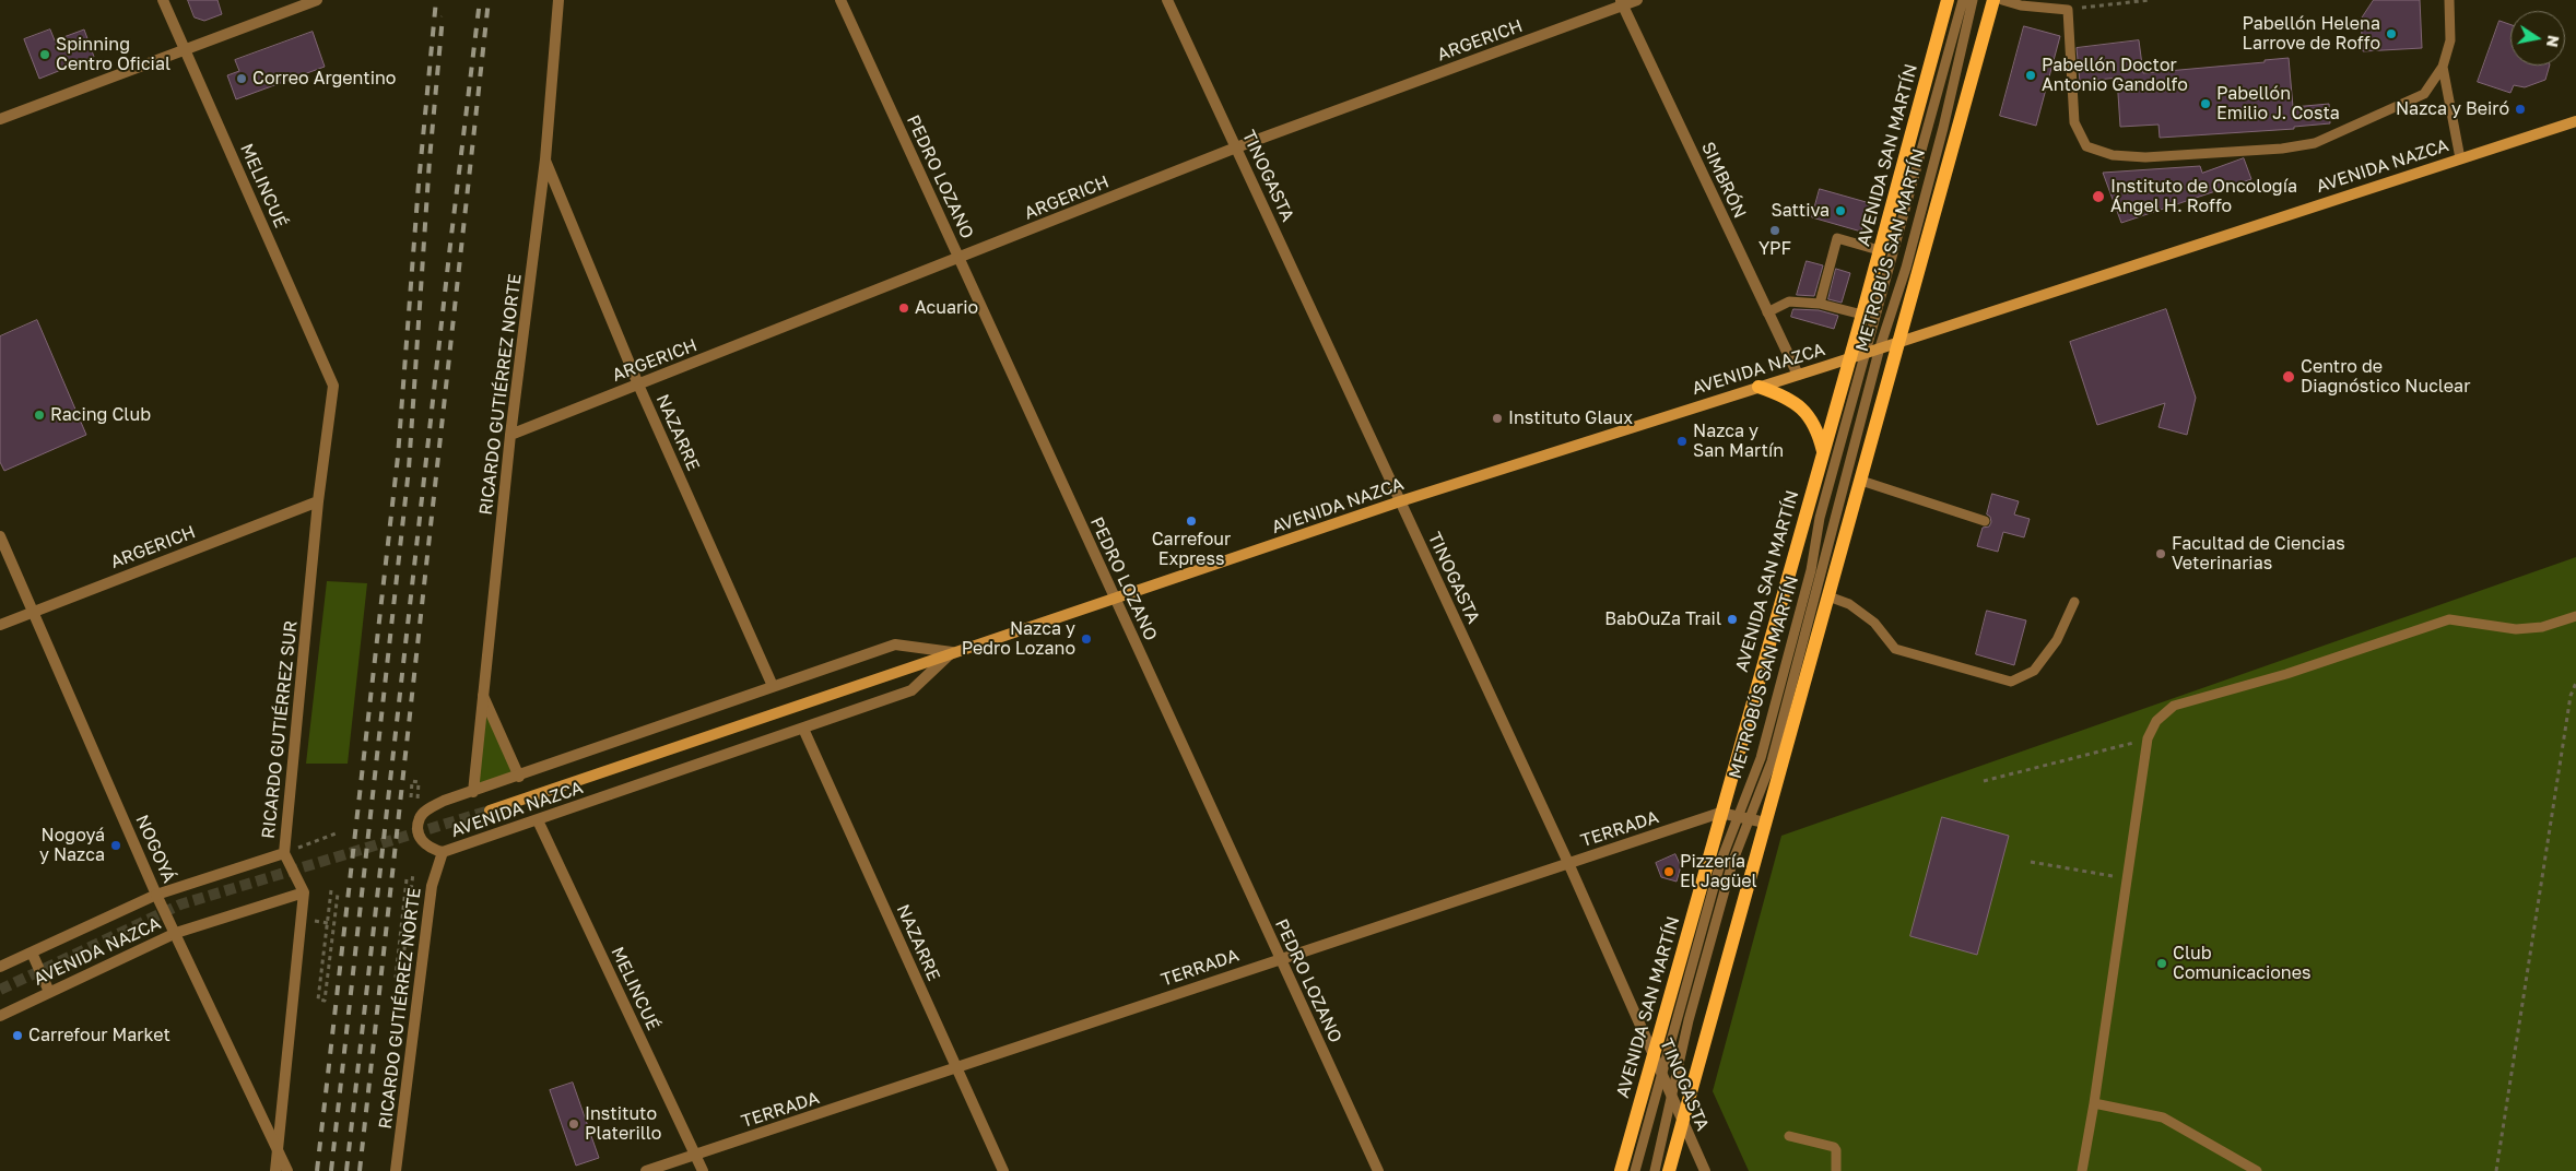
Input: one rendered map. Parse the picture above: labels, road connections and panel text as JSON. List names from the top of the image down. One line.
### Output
{"streets":{"main road":["AVENIDA SAN MARTÍN","AVENIDA NAZCA"],"street":["ARGERICH","TINOGASTA","PEDRO LOZANO","SIMBRÓN","MELINCUÉ","RICARDO GUTIÉRREZ NORTE","NAZARRE","RICARDO GUTIÉRREZ SUR","TERRADA","NOGOYÁ"],"lane":["METROBÚS SAN MARTÍN"]},"crossings":[["ARGERICH","TINOGASTA"],["ARGERICH","PEDRO LOZANO"],["ARGERICH","SIMBRÓN"],["ARGERICH","RICARDO GUTIÉRREZ NORTE"],["ARGERICH","NAZARRE"],["ARGERICH","RICARDO GUTIÉRREZ SUR"],["ARGERICH","NOGOYÁ"],["AVENIDA SAN MARTÍN","AVENIDA NAZCA"],["AVENIDA SAN MARTÍN","TINOGASTA"],["AVENIDA SAN MARTÍN","TERRADA"],["AVENIDA NAZCA","TINOGASTA"],["AVENIDA NAZCA","PEDRO LOZANO"],["AVENIDA NAZCA","SIMBRÓN"],["AVENIDA NAZCA","MELINCUÉ"],["AVENIDA NAZCA","METROBÚS SAN MARTÍN"],["AVENIDA NAZCA","RICARDO GUTIÉRREZ NORTE"],["AVENIDA NAZCA","NAZARRE"],["AVENIDA NAZCA","RICARDO GUTIÉRREZ SUR"],["AVENIDA NAZCA","NOGOYÁ"],["TINOGASTA","METROBÚS SAN MARTÍN"],["TINOGASTA","TERRADA"],["PEDRO LOZANO","TERRADA"],["MELINCUÉ","RICARDO GUTIÉRREZ SUR"],["MELINCUÉ","TERRADA"],["RICARDO GUTIÉRREZ NORTE","NAZARRE"],["NAZARRE","TERRADA"]],"places":["Pabellón Helena Larrove de Roffo","Spinning Centro Oficial","Pabellón Doctor Antonio Gandolfo","Correo Argentino","Pabellón Emilio J. Costa","Nazca y Beiró","Instituto de Oncología Ángel H. Roffo","Sattiva","YPF","Acuario","Centro de Diagnóstico Nuclear","Racing Club","Instituto Glaux","Nazca y San Martín","Carrefour Express","Facultad de Ciencias Veterinarias","BabOuZa Trail","Nazca y Pedro Lozano","Nogoyá y Nazca","Pizzería El Jagüel","Club Comunicaciones","Carrefour Market","Instituto Platerillo"],"north":"right"}
